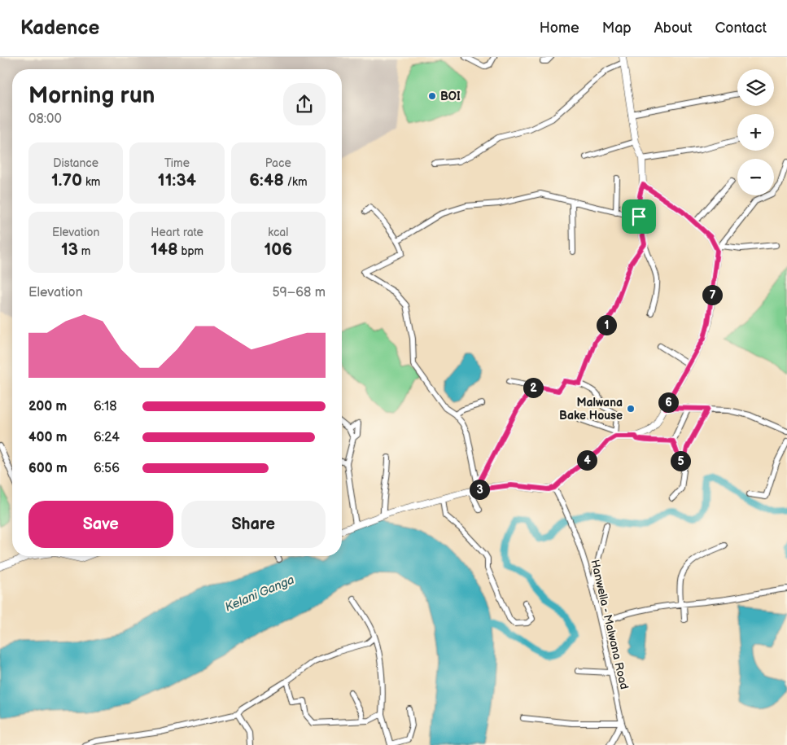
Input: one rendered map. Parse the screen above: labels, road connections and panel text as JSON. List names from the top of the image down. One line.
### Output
{"streets":{"street":["Hanwella - Malwana Road"]},"water":["Kelani Ganga"],"places":["BOI","Malwana Bake House"],"page":{"header":"Kadence","nav":["Home","Map","About","Contact"],"map_buttons":["+","−"],"heading":["Morning run","08:00"],"stats":[["Distance","1.70 km"],["Time","11:34"],["Pace","6:48 /km"],["Elevation","13 m"],["Heart rate","148 bpm"],["kcal","106"]],"chart":["Elevation","59–68 m"],"pins":["7","1","2","6","4","5","3"],"list":[{"name":"200 m","note":"6:18"},{"name":"400 m","note":"6:24"},{"name":"600 m","note":"6:56"}],"buttons":["Save","Share"]}}
